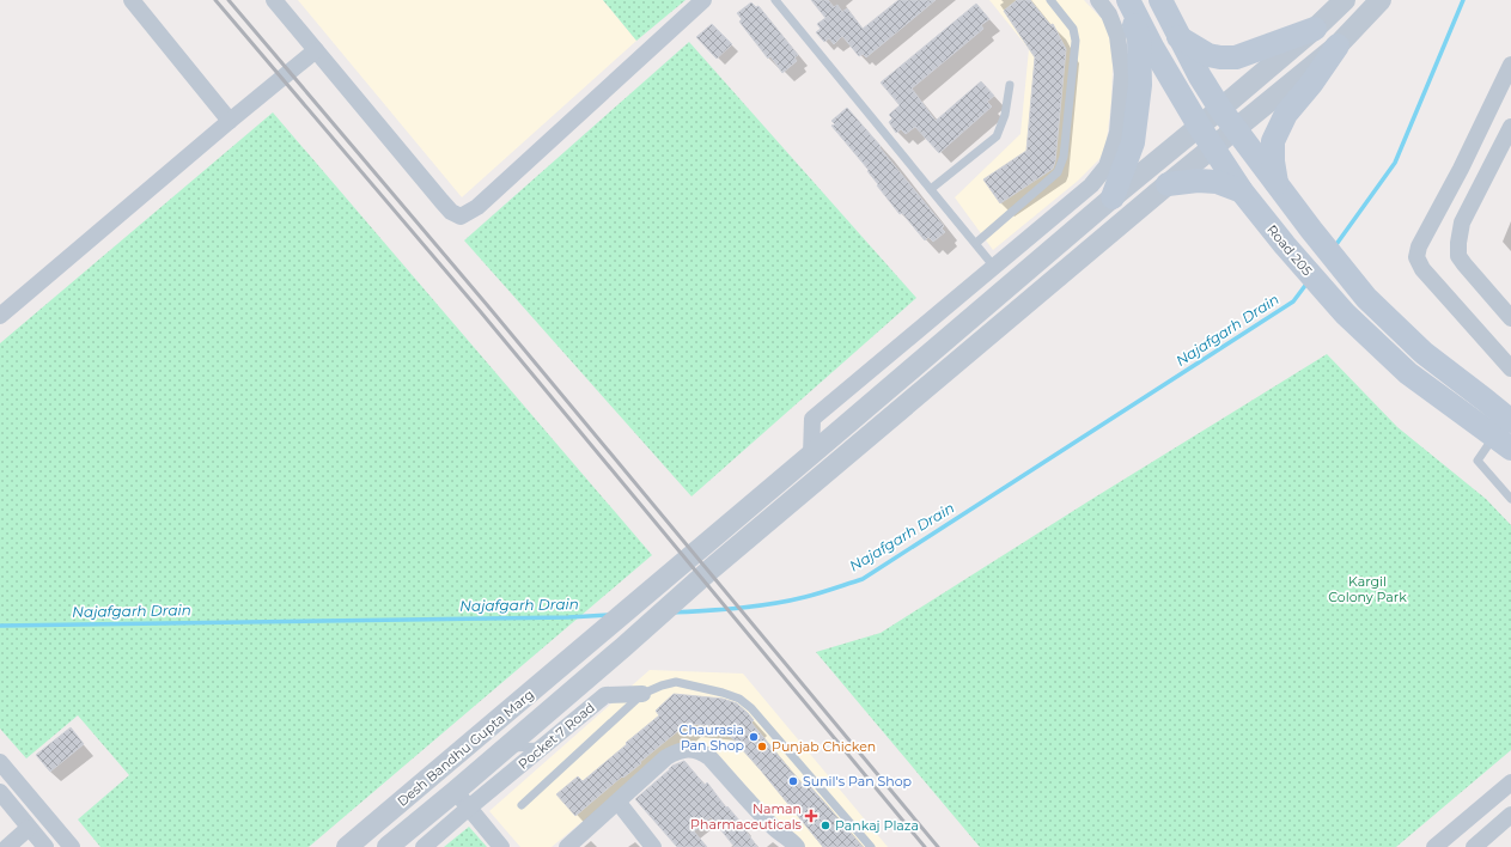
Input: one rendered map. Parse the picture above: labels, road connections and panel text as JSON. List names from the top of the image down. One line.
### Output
{"streets":{"main road":["Road 205"],"street":["Pocket 7 Road","Desh Bandhu Gupta Marg"]},"crossings":[["Road 205","Desh Bandhu Gupta Marg"]],"water":["Najafgarh Drain"],"parks":["Kargil Colony Park"],"places":{"other":["Chaurasia Pan Shop","Punjab Chicken","Sunil's Pan Shop","Pankaj Plaza"],"health":["Naman Pharmaceuticals"]}}
